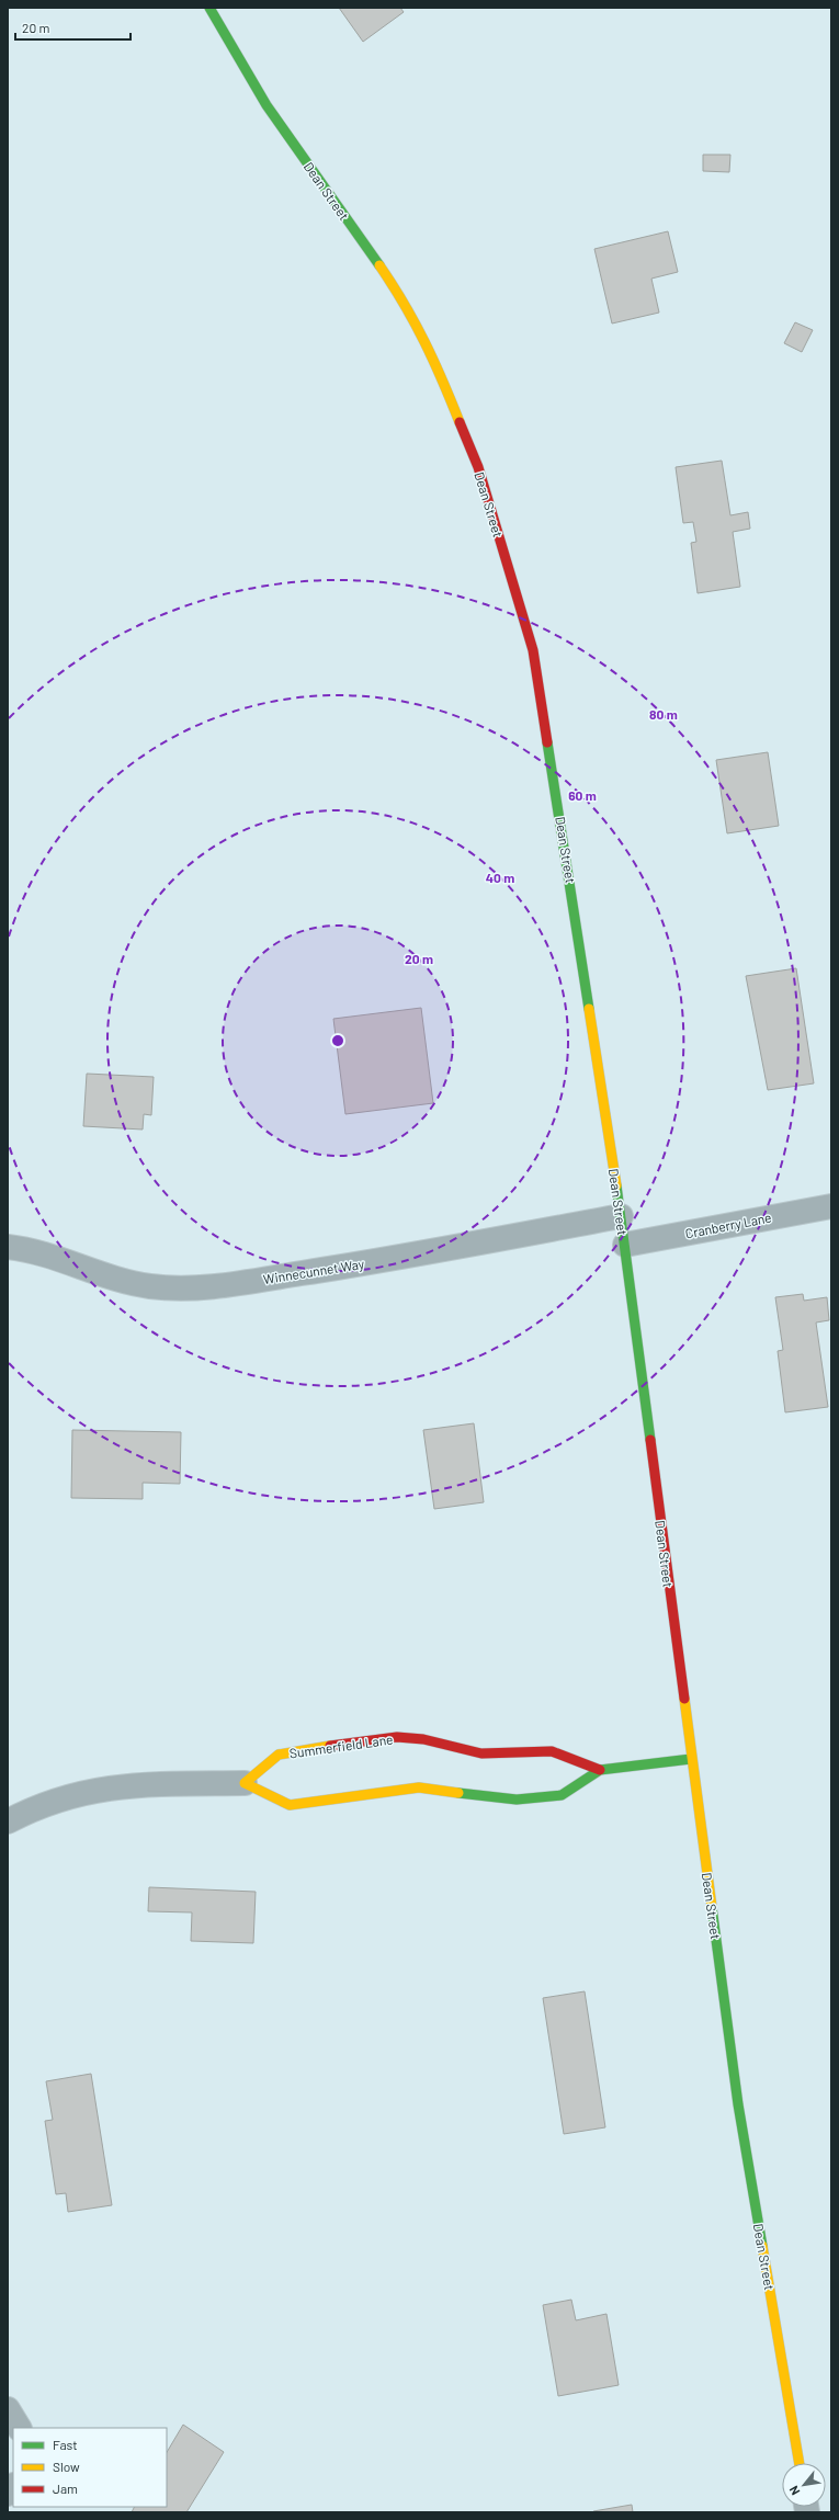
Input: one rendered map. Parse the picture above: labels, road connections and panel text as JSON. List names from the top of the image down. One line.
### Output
{"streets":{"street":["Dean Street","Cranberry Lane","Winnecunnet Way","Summerfield Lane"]},"crossings":[["Dean Street","Cranberry Lane"],["Dean Street","Winnecunnet Way"],["Dean Street","Summerfield Lane"]],"legend":["Fast","Slow","Jam"],"scale_bar":"20 m","north":"bottom left","rings":["80 m","60 m","40 m","20 m"]}
